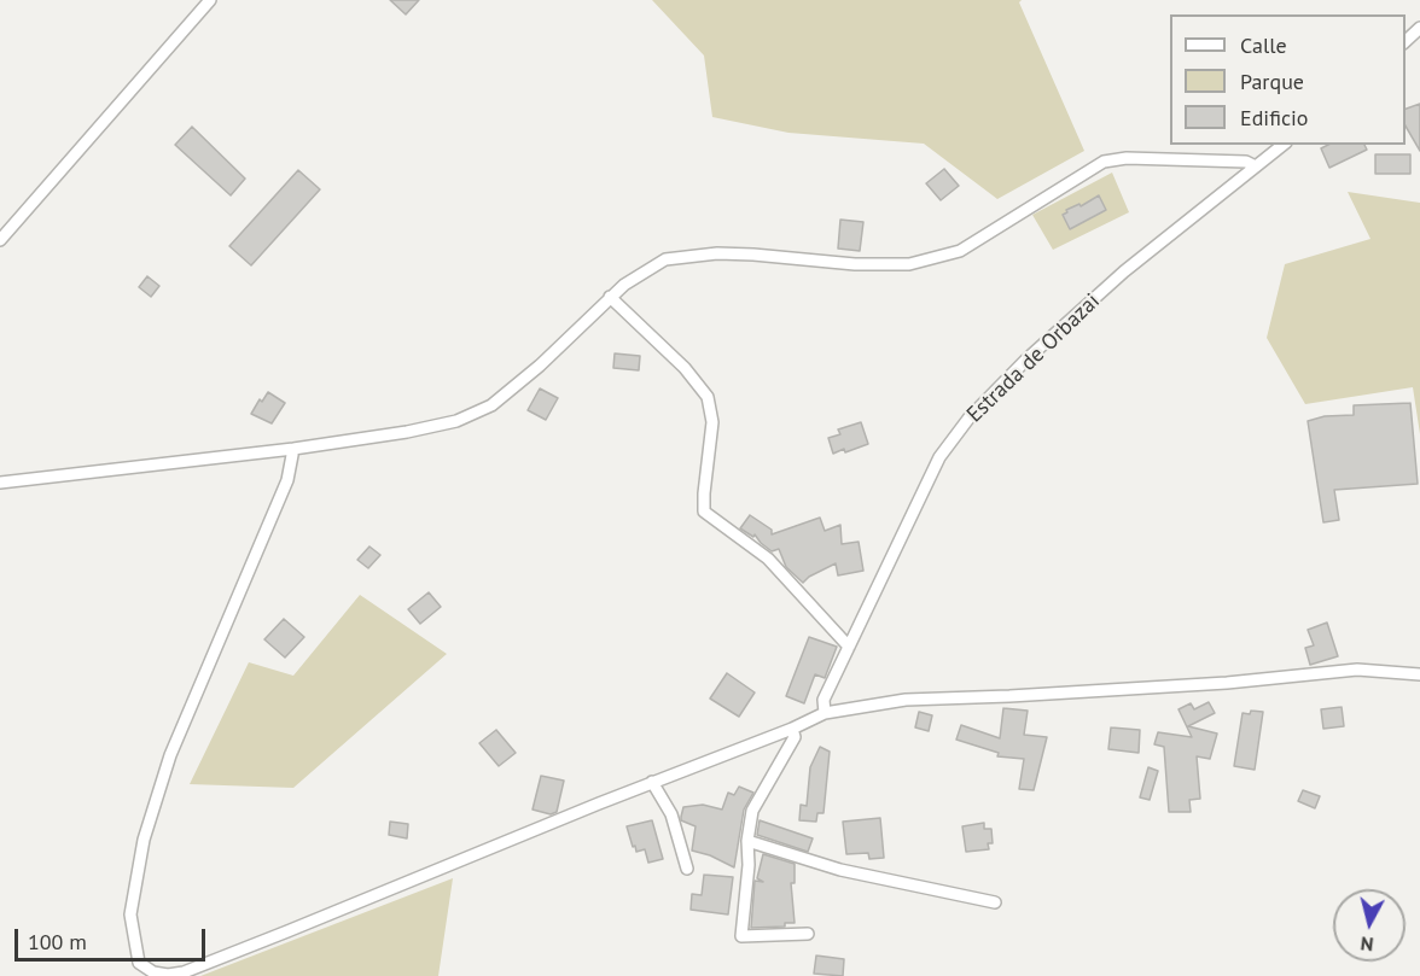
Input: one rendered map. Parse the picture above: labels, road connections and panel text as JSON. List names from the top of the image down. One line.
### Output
{"streets":{"street":["Estrada de Orbazai"]},"legend":["Calle","Parque","Edificio"],"scale_bar":"100 m","north":"bottom"}
